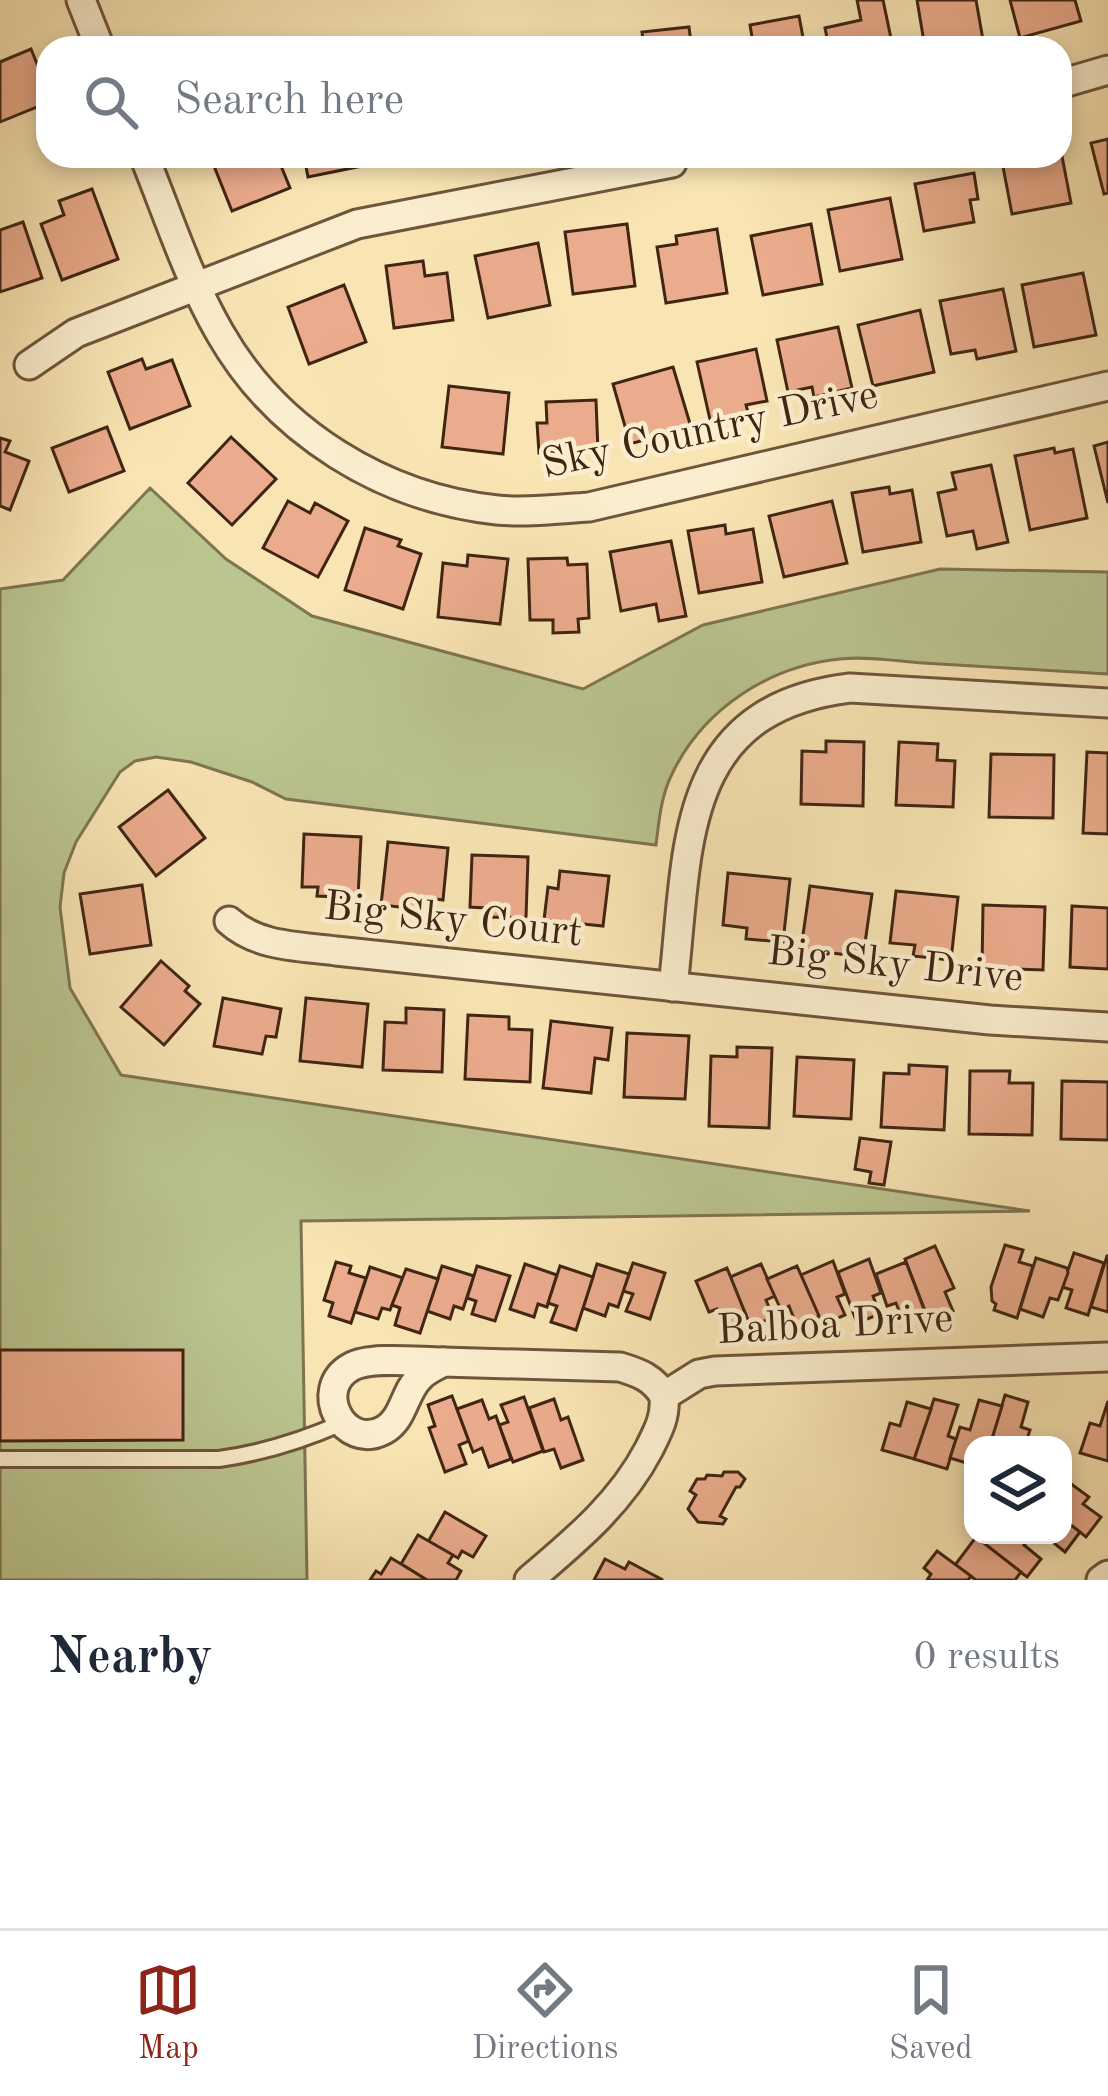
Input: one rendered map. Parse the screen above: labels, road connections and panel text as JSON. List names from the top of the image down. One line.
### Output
{"streets":{"street":["Sky Country Drive","Big Sky Court","Big Sky Drive","Balboa Drive"]},"crossings":[["Big Sky Court","Big Sky Drive"]],"page":{"search":"Search here","heading":["Nearby","0 results"],"nav":["Map","Directions","Saved"]}}
